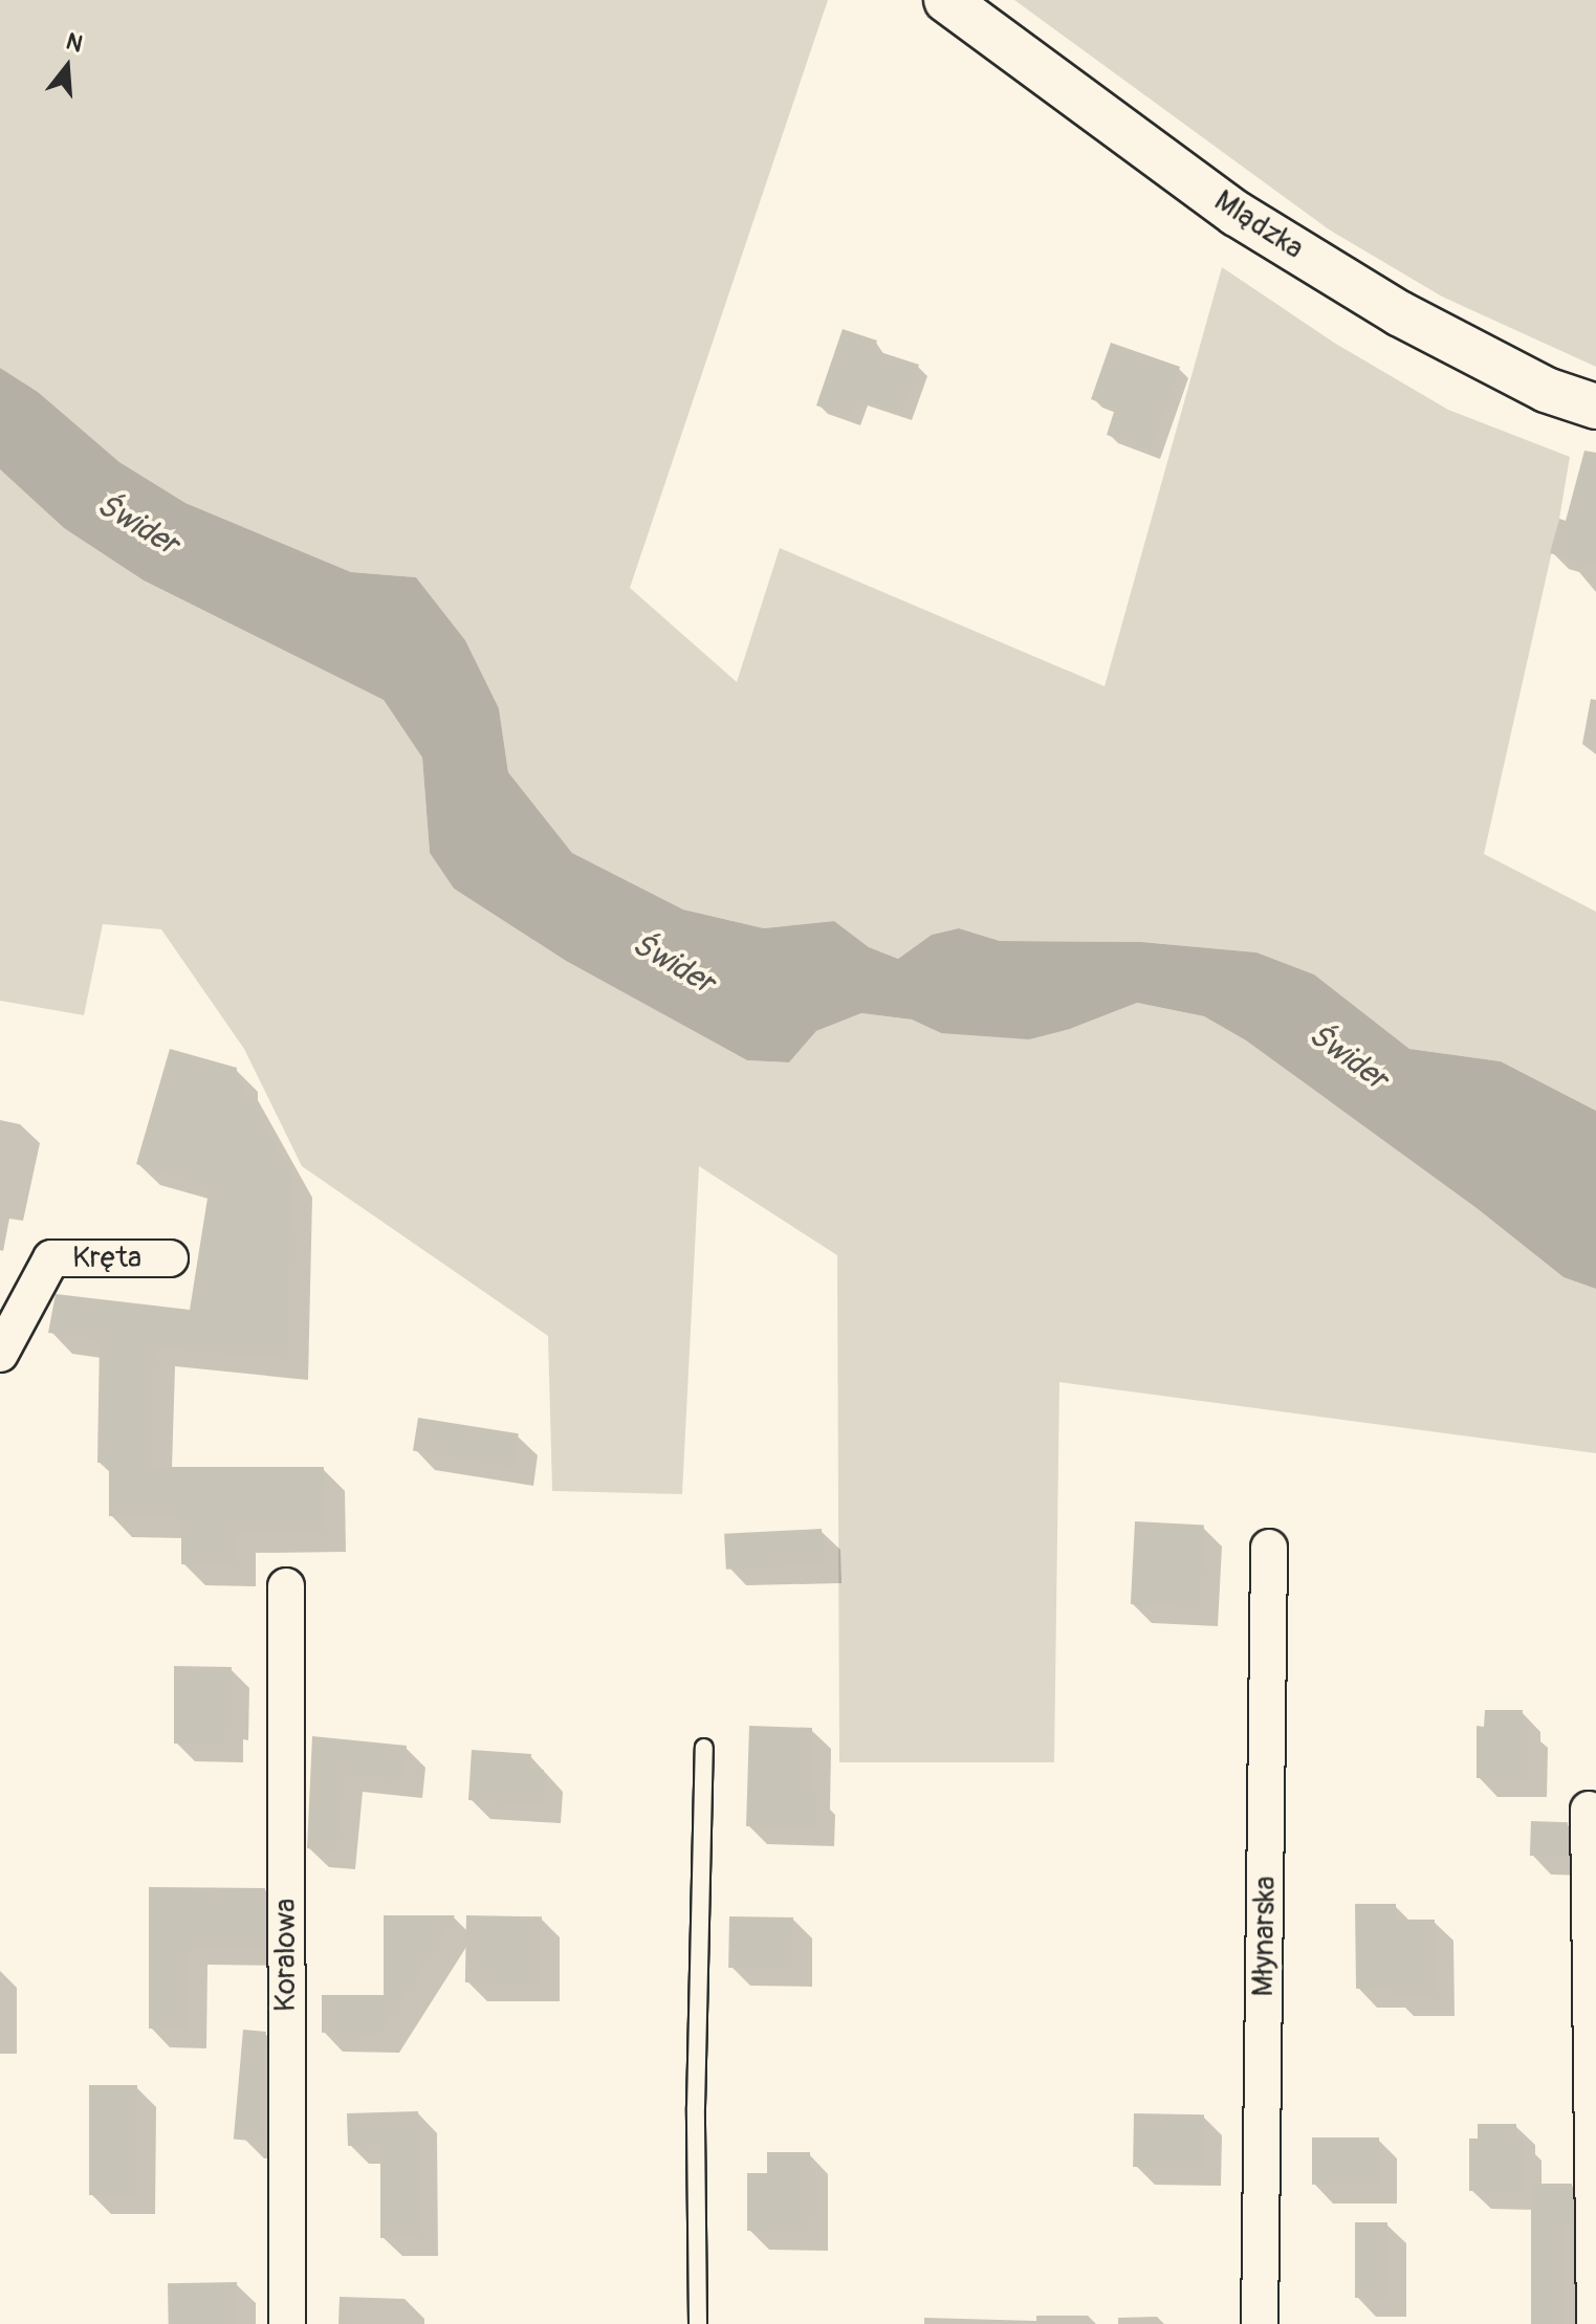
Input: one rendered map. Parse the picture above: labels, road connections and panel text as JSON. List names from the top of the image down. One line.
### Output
{"streets":{"street":["Mlądzka","Kręta","Młynarska","Koralowa"]},"water":["Świder"],"north":"top"}
